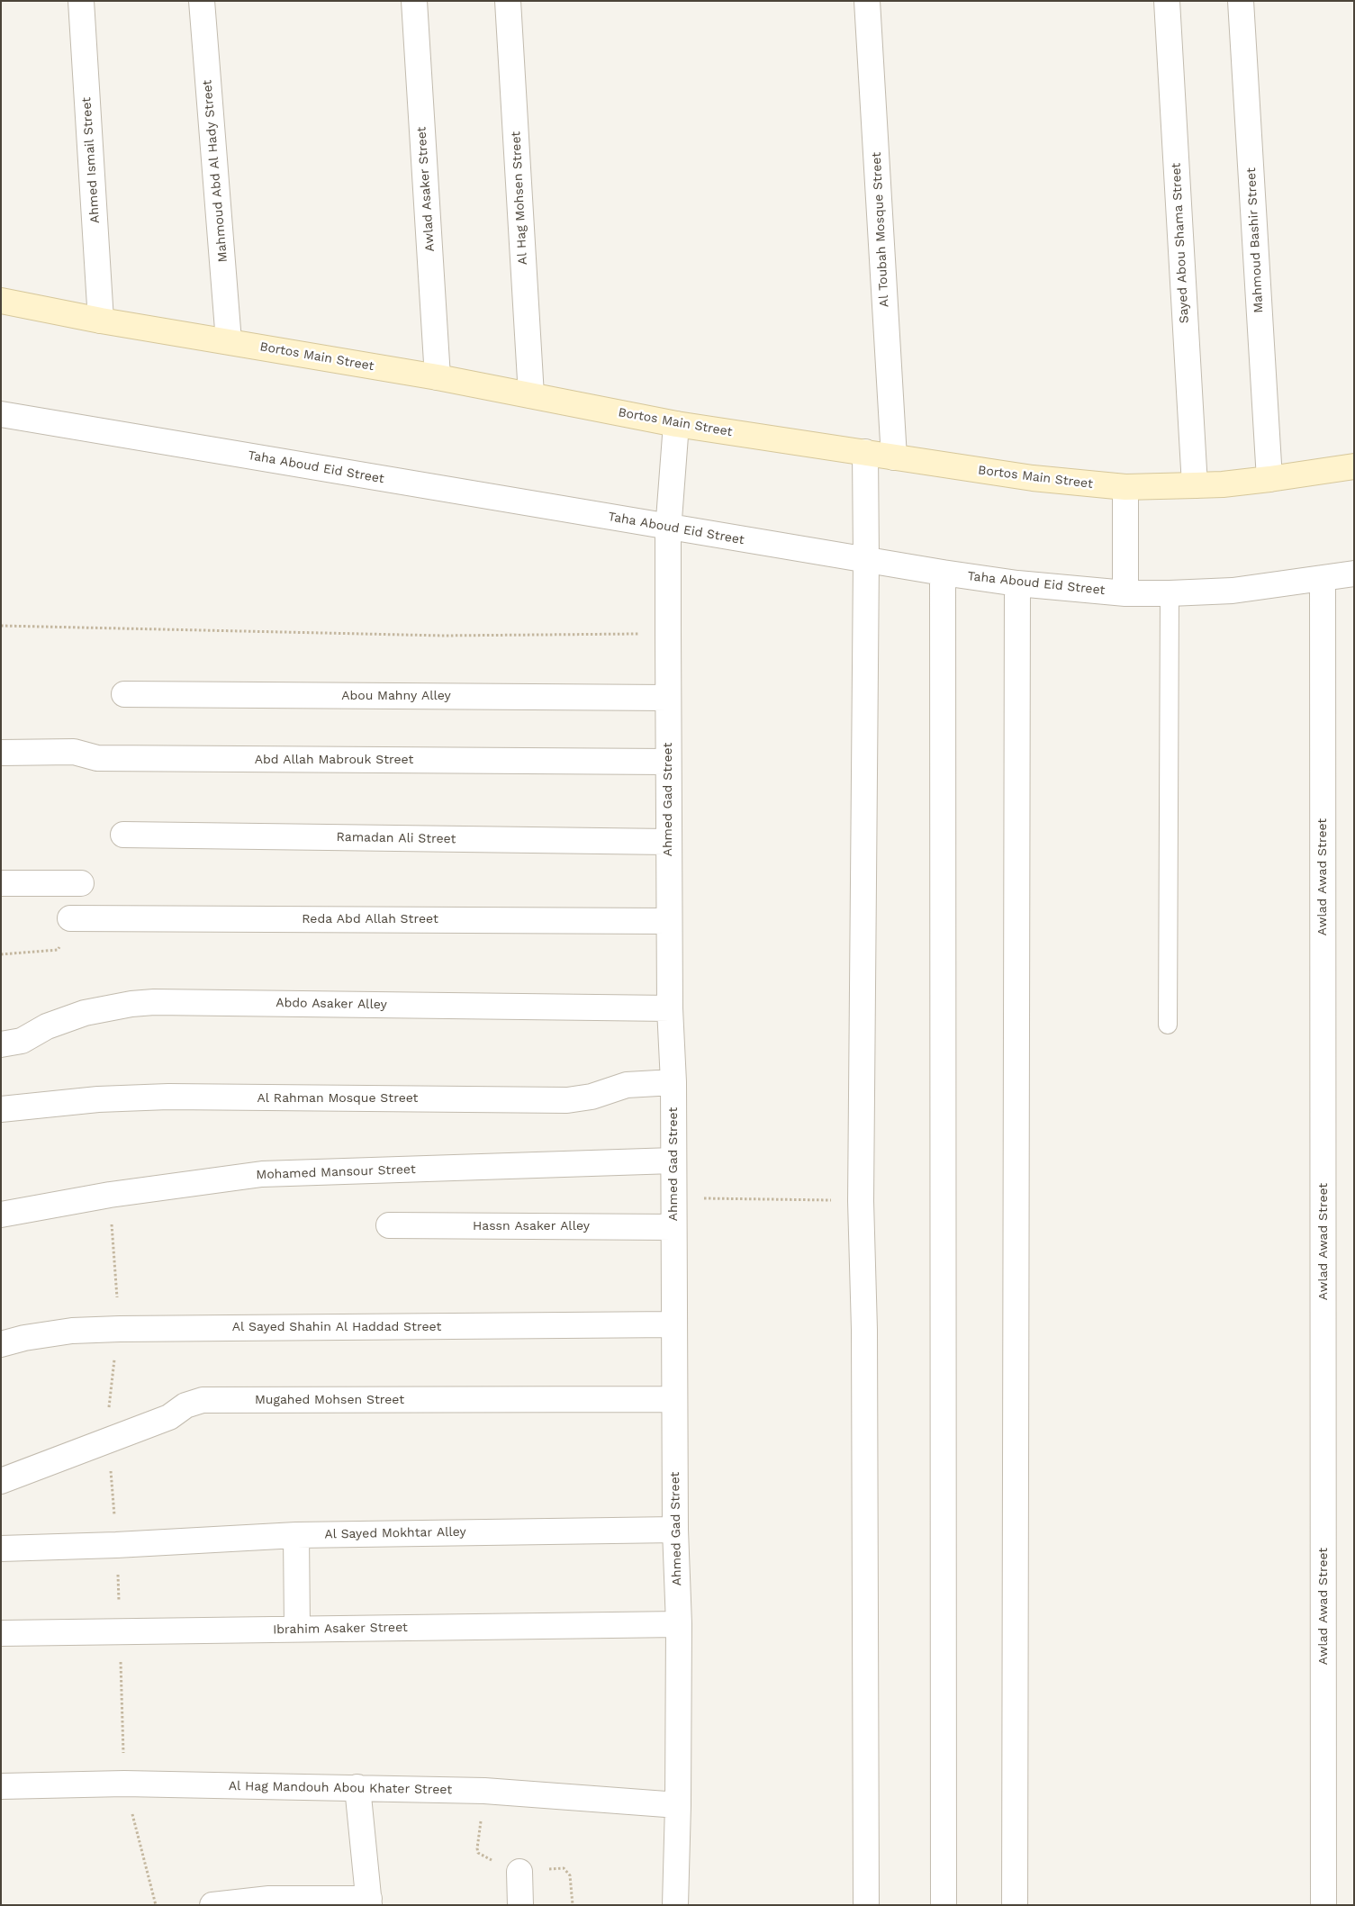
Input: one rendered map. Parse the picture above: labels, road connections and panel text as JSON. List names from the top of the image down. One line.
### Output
{"streets":{"street":["Ahmed Ismail Street","Mahmoud Abd Al Hady Street","Awlad Asaker Street","Al Hag Mohsen Street","Al Toubah Mosque Street","Mahmoud Bashir Street","Sayed Abou Shama Street","Bortos Main Street","Taha Aboud Eid Street","Abou Mahny Alley","Abd Allah Mabrouk Street","Ahmed Gad Street","Ramadan Ali Street","Awlad Awad Street","Reda Abd Allah Street","Abdo Asaker Alley","Al Rahman Mosque Street","Mohamed Mansour Street","Hassn Asaker Alley","Al Sayed Shahin Al Haddad Street","Mugahed Mohsen Street","Al Sayed Mokhtar Alley","Ibrahim Asaker Street","Al Hag Mandouh Abou Khater Street"]},"crossings":[["Ahmed Ismail Street","Bortos Main Street"],["Mahmoud Abd Al Hady Street","Bortos Main Street"],["Awlad Asaker Street","Bortos Main Street"],["Al Hag Mohsen Street","Bortos Main Street"],["Al Toubah Mosque Street","Bortos Main Street"],["Mahmoud Bashir Street","Bortos Main Street"],["Sayed Abou Shama Street","Bortos Main Street"],["Bortos Main Street","Ahmed Gad Street"],["Taha Aboud Eid Street","Ahmed Gad Street"],["Taha Aboud Eid Street","Awlad Awad Street"],["Abou Mahny Alley","Ahmed Gad Street"],["Abd Allah Mabrouk Street","Ahmed Gad Street"],["Ahmed Gad Street","Ramadan Ali Street"],["Ahmed Gad Street","Reda Abd Allah Street"],["Ahmed Gad Street","Abdo Asaker Alley"],["Ahmed Gad Street","Al Rahman Mosque Street"],["Ahmed Gad Street","Mohamed Mansour Street"],["Ahmed Gad Street","Hassn Asaker Alley"],["Ahmed Gad Street","Al Sayed Shahin Al Haddad Street"],["Ahmed Gad Street","Mugahed Mohsen Street"],["Ahmed Gad Street","Al Sayed Mokhtar Alley"],["Ahmed Gad Street","Ibrahim Asaker Street"],["Ahmed Gad Street","Al Hag Mandouh Abou Khater Street"]]}
